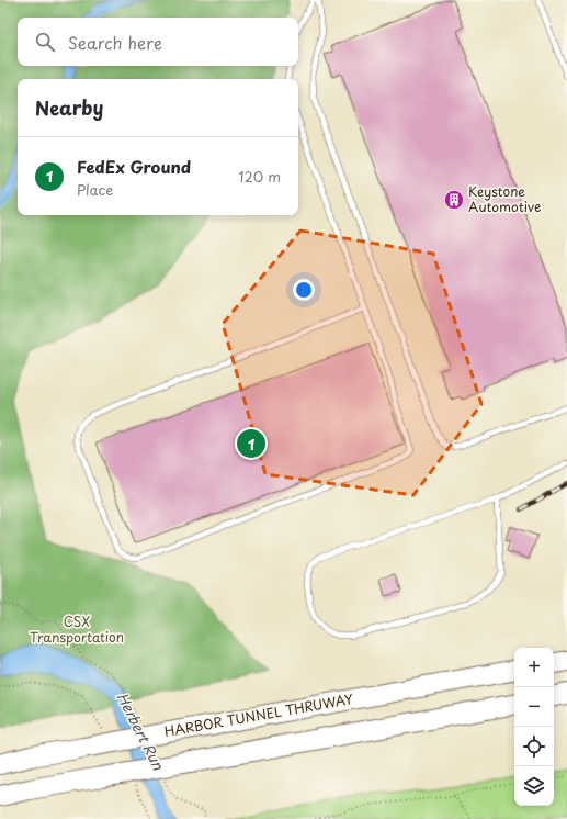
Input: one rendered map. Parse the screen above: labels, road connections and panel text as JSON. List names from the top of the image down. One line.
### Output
{"streets":{"highway":["HARBOR TUNNEL THRUWAY"]},"water":["Herbert Run"],"parks":["CSX Transportation"],"places":{"building":["Keystone Automotive"]},"page":{"search":"Search here","heading":"Nearby","list":[{"mark":"1","name":"FedEx Ground","note":"Place","value":"120 m"}],"pins":"1","map_buttons":["+","−"]}}
